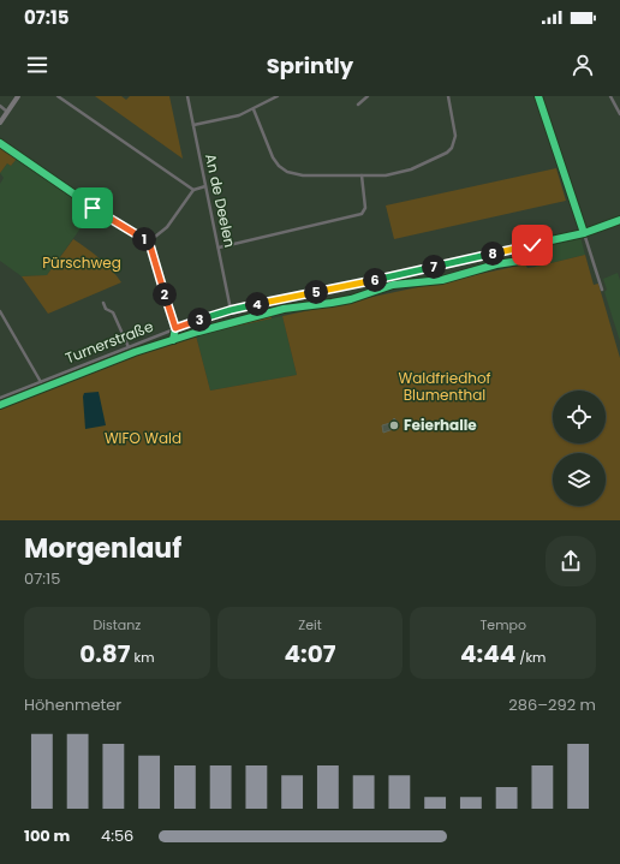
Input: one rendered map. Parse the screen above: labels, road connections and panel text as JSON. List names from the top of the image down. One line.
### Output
{"streets":{"street":["An de Deelen","Turnerstraße"]},"crossings":[["An de Deelen","Turnerstraße"]],"parks":["Pürschweg","Waldfriedhof Blumenthal","WIFO Wald"],"places":["Feierhalle"],"page":{"status":"07:15","header":"Sprintly","pins":["1","8","7","6","5","2","4","3"],"heading":["Morgenlauf","07:15"],"stats":[["Distanz","0.87 km"],["Zeit","4:07"],["Tempo","4:44 /km"]],"chart":["Höhenmeter","286–292 m"],"list":[{"name":"100 m","note":"4:56"}]}}
